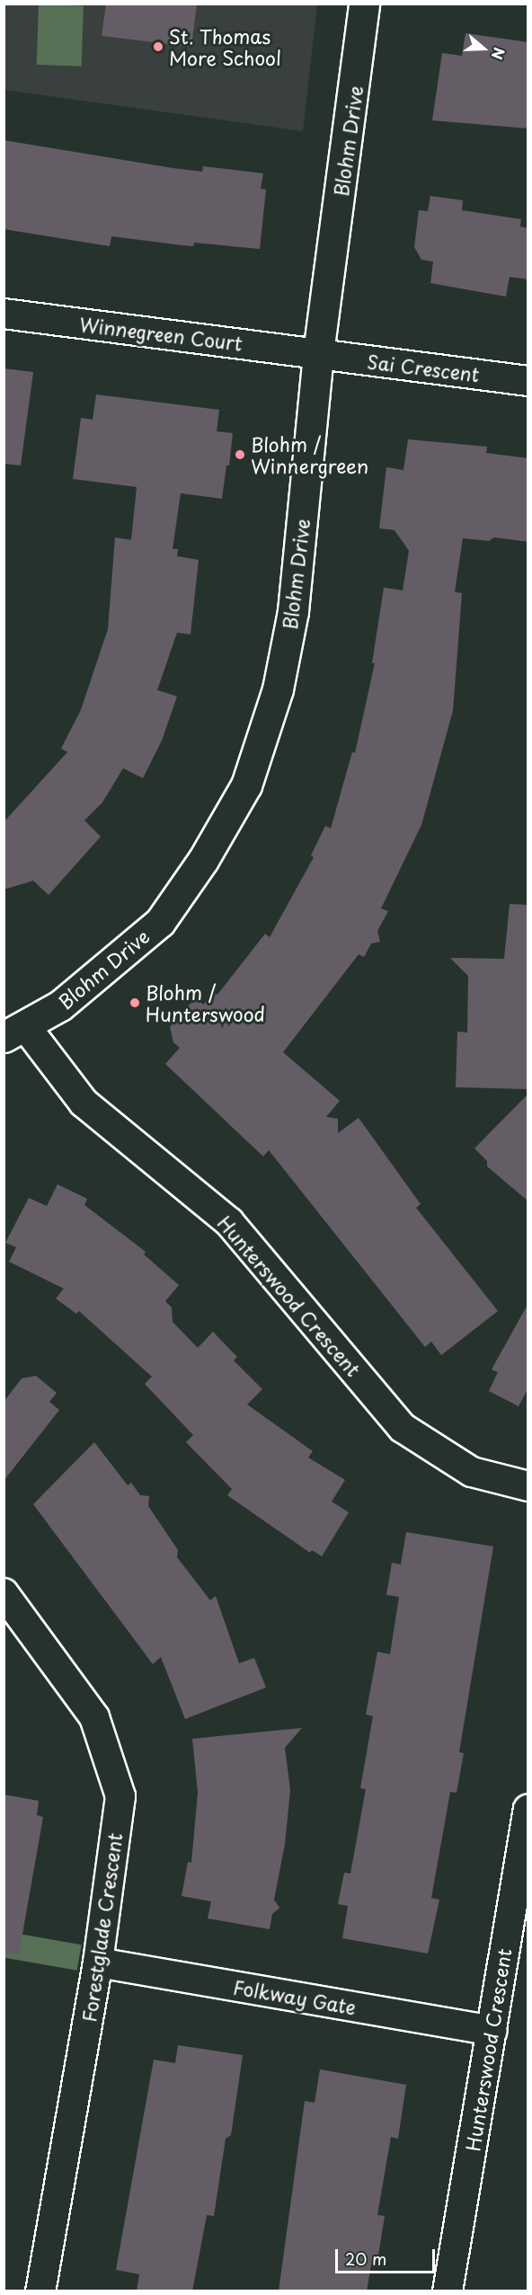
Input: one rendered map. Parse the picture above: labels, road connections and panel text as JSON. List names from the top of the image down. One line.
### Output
{"streets":{"street":["Blohm Drive","Winnegreen Court","Sai Crescent","Hunterswood Crescent","Forestglade Crescent","Folkway Gate"]},"crossings":[["Blohm Drive","Winnegreen Court"],["Blohm Drive","Sai Crescent"],["Blohm Drive","Hunterswood Crescent"],["Winnegreen Court","Sai Crescent"],["Hunterswood Crescent","Folkway Gate"],["Forestglade Crescent","Folkway Gate"]],"places":["St. Thomas More School","Blohm / Winnergreen","Blohm / Hunterswood"],"scale_bar":"20 m","north":"right"}
